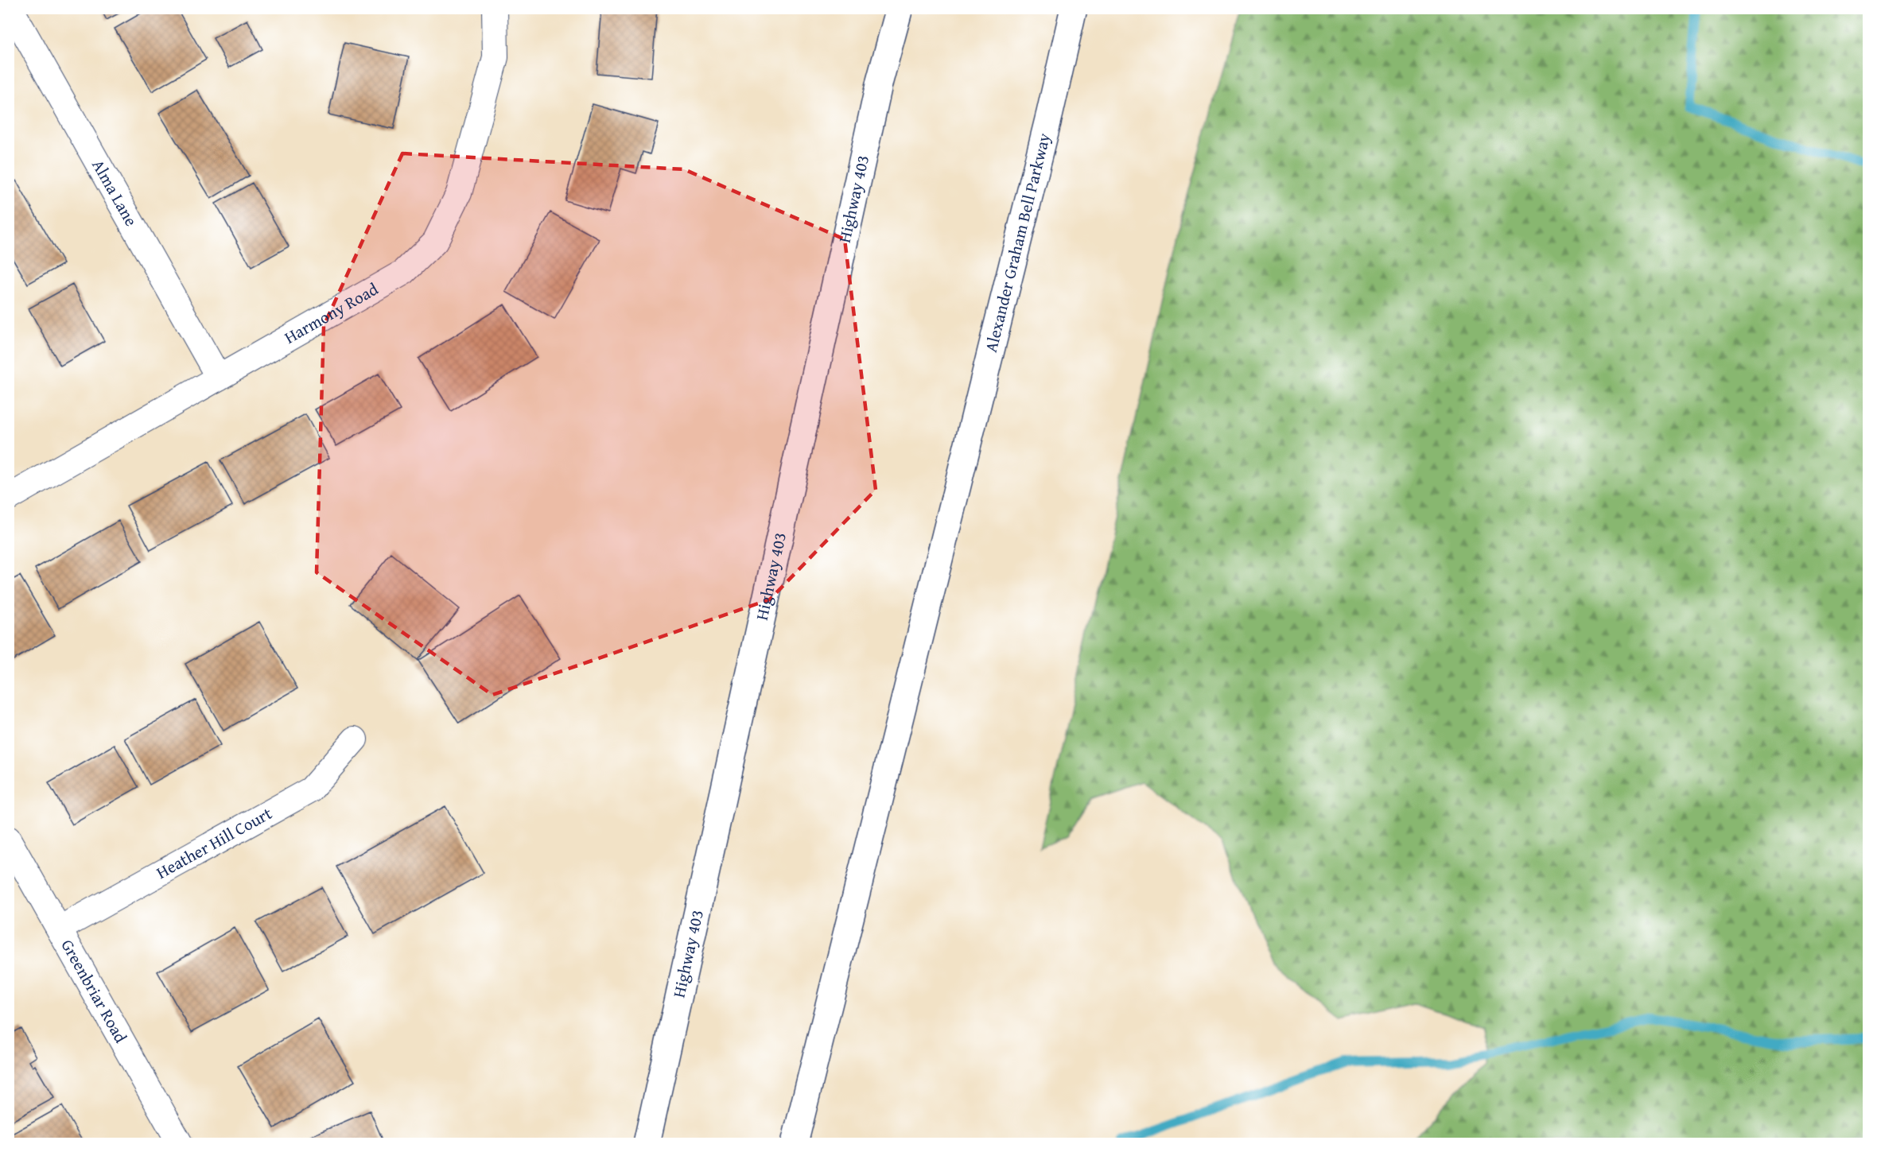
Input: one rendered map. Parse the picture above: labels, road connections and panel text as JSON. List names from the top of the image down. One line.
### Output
{"streets":{"highway":["Highway 403","Alexander Graham Bell Parkway"],"street":["Alma Lane","Harmony Road","Heather Hill Court","Greenbriar Road"]},"crossings":[["Alma Lane","Harmony Road"],["Heather Hill Court","Greenbriar Road"]]}
